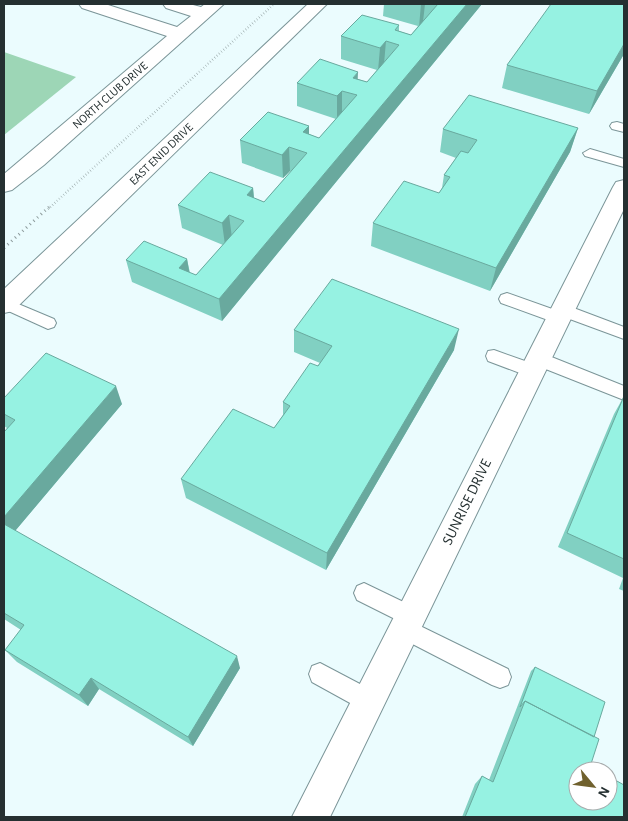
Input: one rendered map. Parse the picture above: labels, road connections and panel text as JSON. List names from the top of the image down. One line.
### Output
{"streets":{"street":["NORTH CLUB DRIVE","EAST ENID DRIVE","SUNRISE DRIVE"]},"north":"bottom right"}
